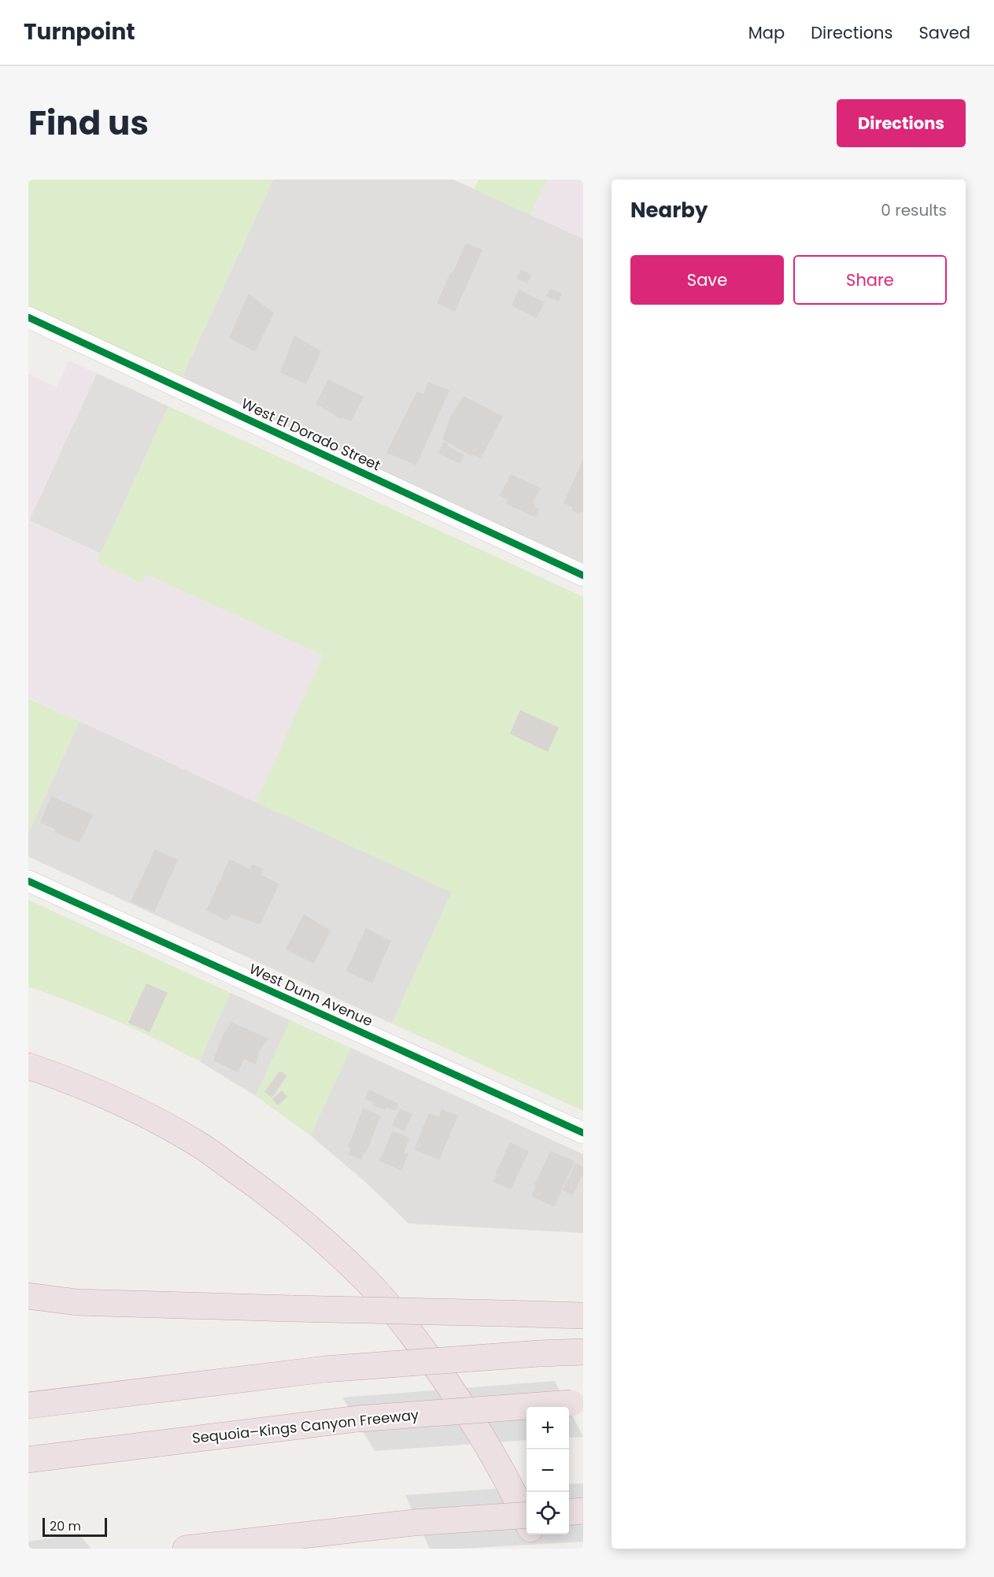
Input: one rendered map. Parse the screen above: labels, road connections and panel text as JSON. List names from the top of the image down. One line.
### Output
{"streets":{"highway":["Sequoia–Kings Canyon Freeway"],"street":["West El Dorado Street","West Dunn Avenue"]},"scale_bar":"20 m","page":{"header":"Turnpoint","nav":["Map","Directions","Saved"],"title":"Find us","buttons":["Directions",["Save","Share"]],"heading":["Nearby","0 results"],"map_buttons":["+","−"],"scale":"20 m"}}
